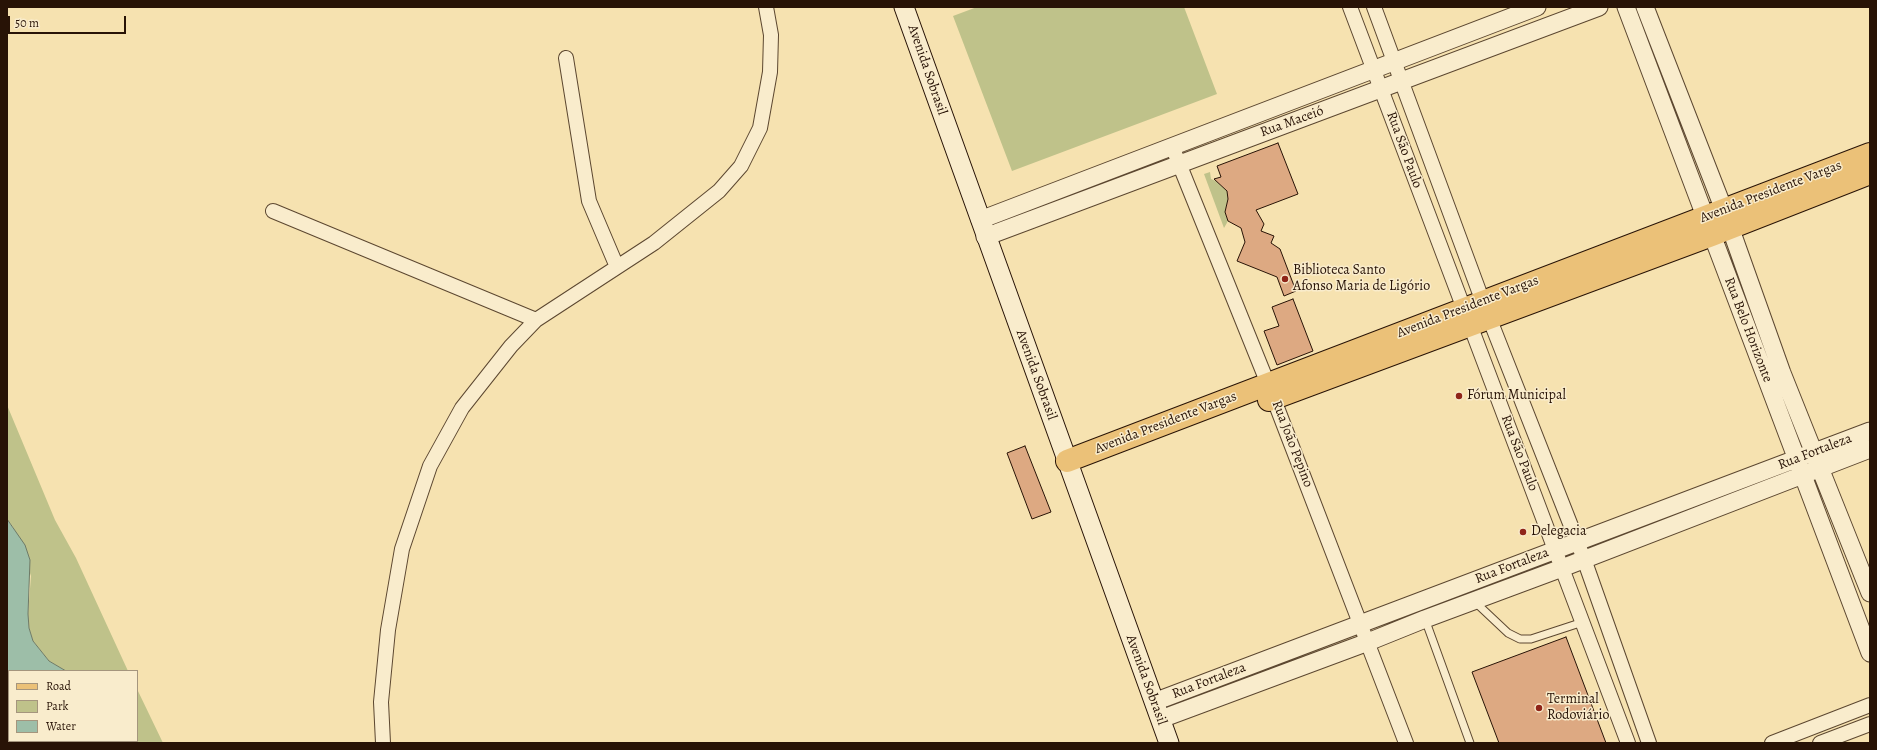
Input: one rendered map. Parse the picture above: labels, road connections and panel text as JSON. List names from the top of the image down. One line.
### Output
{"streets":{"main road":["Avenida Sobrasil","Avenida Presidente Vargas"],"street":["Rua Maceió","Rua São Paulo","Rua Belo Horizonte","Rua João Pepino","Rua Fortaleza"]},"crossings":[["Avenida Sobrasil","Rua Maceió"],["Avenida Sobrasil","Avenida Presidente Vargas"],["Avenida Sobrasil","Rua Fortaleza"],["Rua Maceió","Rua São Paulo"],["Rua Maceió","Rua João Pepino"],["Rua São Paulo","Avenida Presidente Vargas"],["Rua São Paulo","Rua Fortaleza"],["Avenida Presidente Vargas","Rua Belo Horizonte"],["Avenida Presidente Vargas","Rua João Pepino"],["Rua Belo Horizonte","Rua Fortaleza"],["Rua João Pepino","Rua Fortaleza"]],"places":["Biblioteca Santo Afonso Maria de Ligório","Fórum Municipal","Delegacia","Terminal Rodoviário"],"legend":["Road","Park","Water"],"scale_bar":"50 m"}
